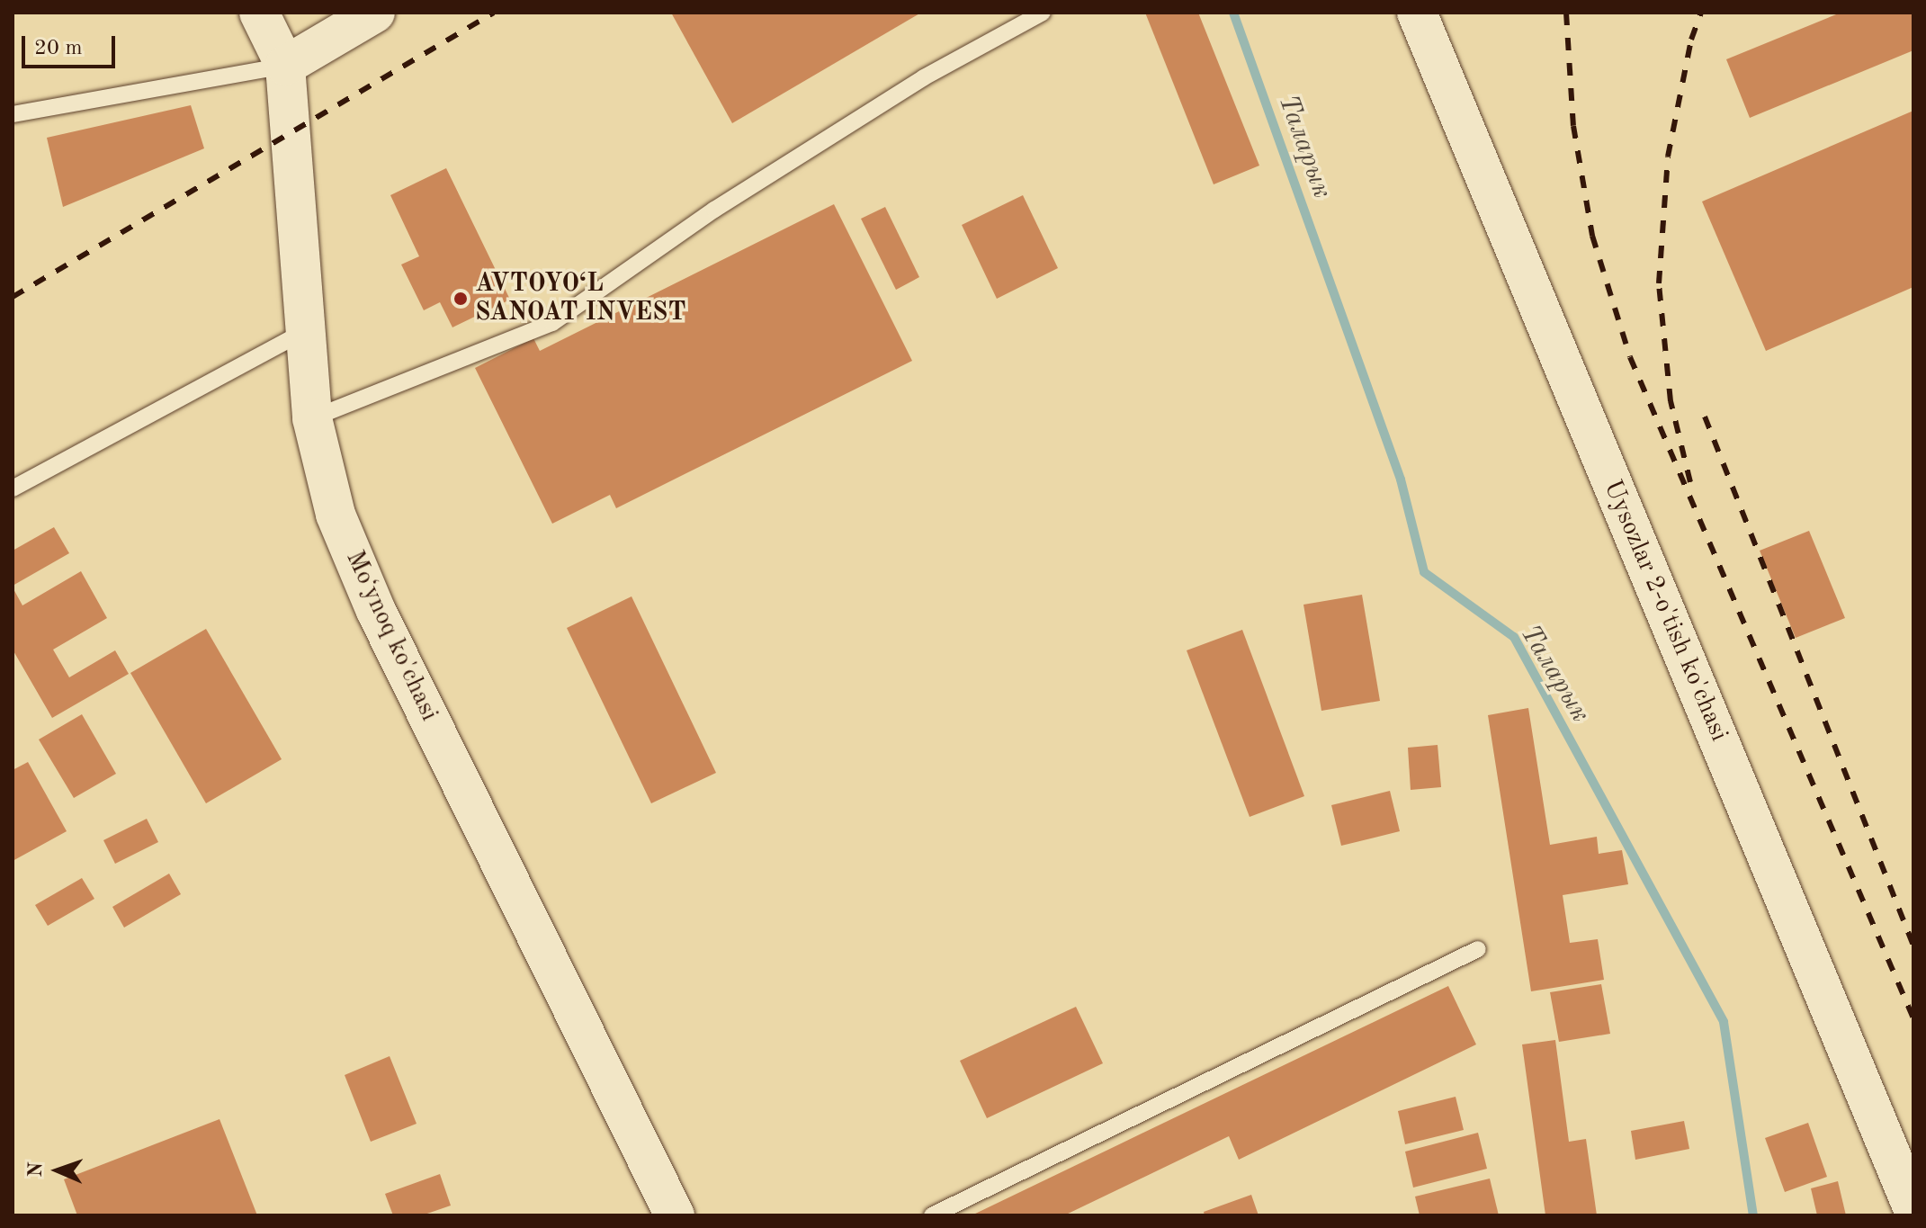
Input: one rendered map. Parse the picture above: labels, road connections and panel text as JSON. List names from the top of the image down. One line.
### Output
{"streets":{"street":["Uysozlar 2-o'tish ko'chasi","Moʻynoq ko'chasi"]},"water":["Таларык"],"places":["AVTOYO‘L SANOAT INVEST"],"scale_bar":"20 m","north":"left"}
